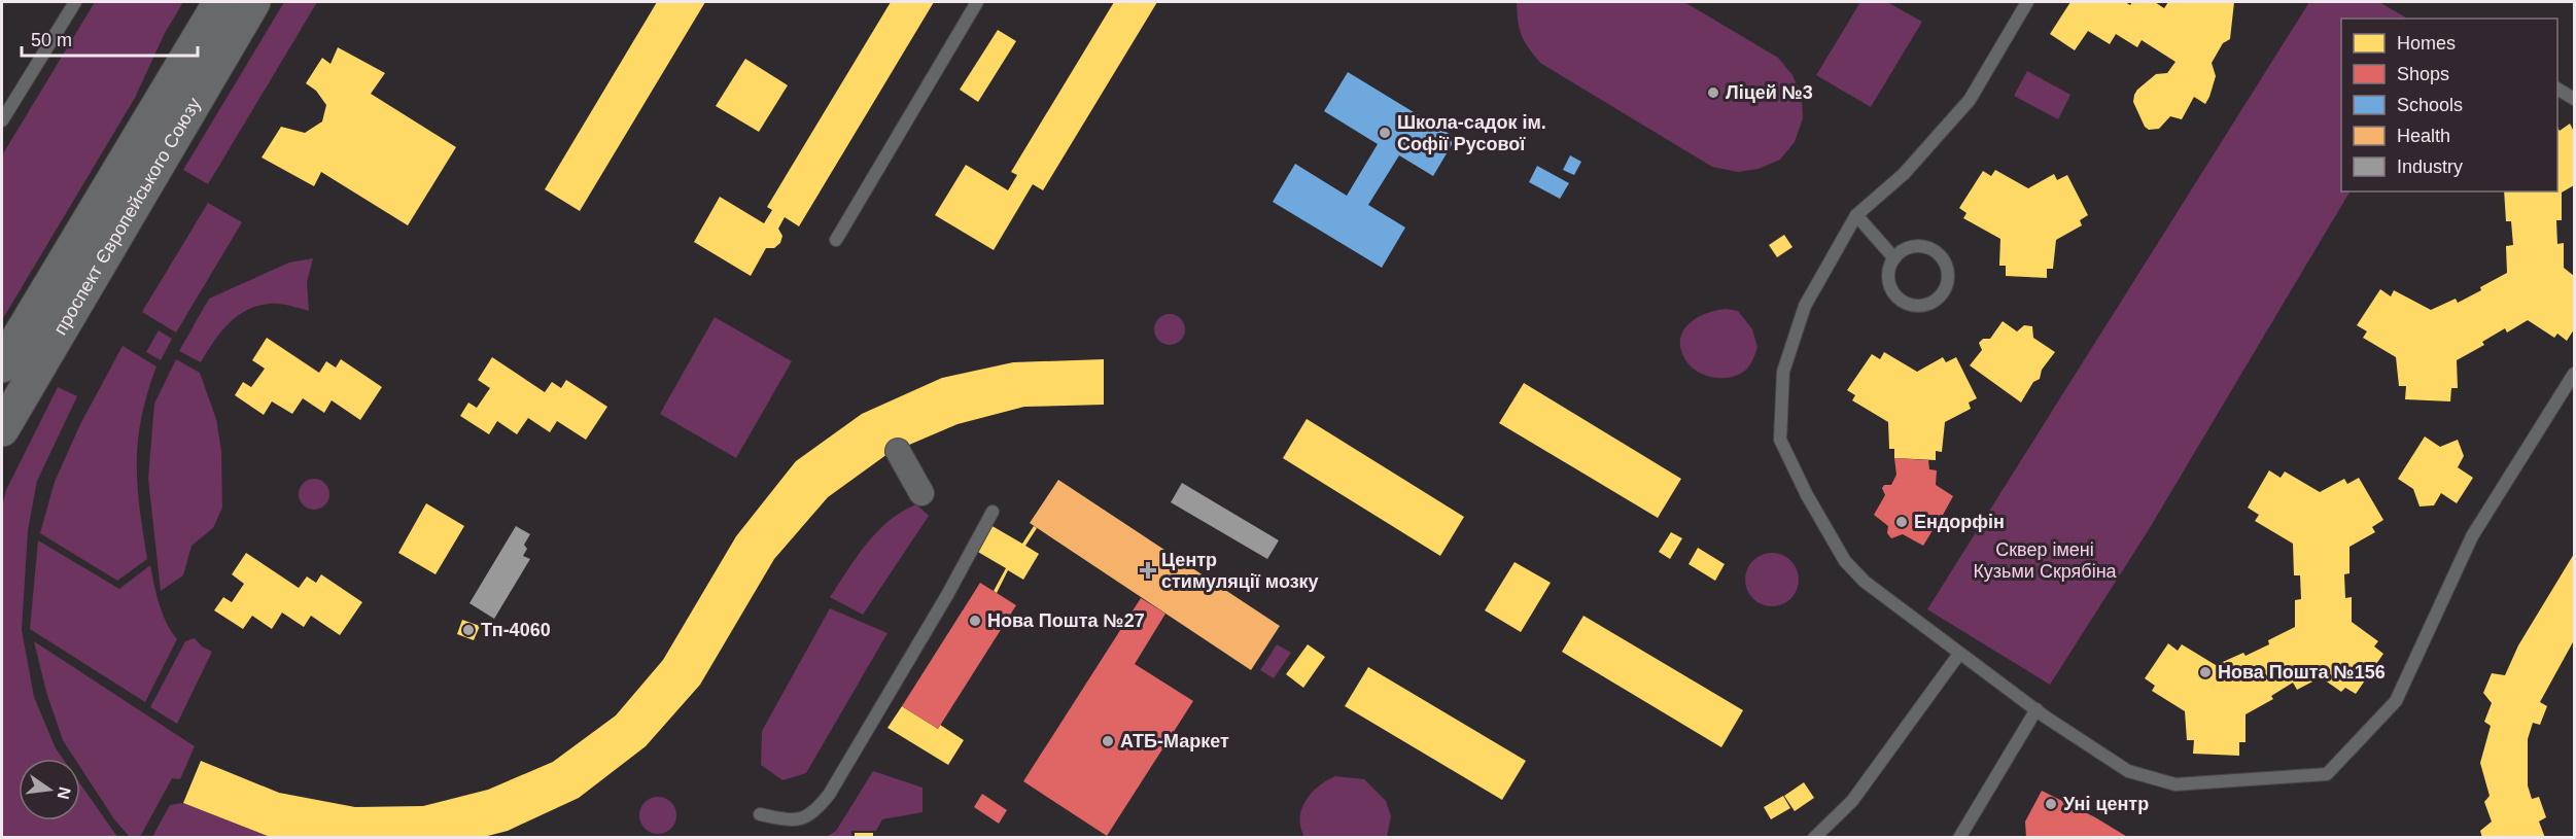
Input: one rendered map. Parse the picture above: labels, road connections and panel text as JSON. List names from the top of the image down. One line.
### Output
{"streets":{"main road":["проспект Європейського Союзу"]},"parks":["Сквер імені Кузьми Скрябіна"],"places":{"other":["Ліцей №3","Школа-садок ім. Софії Русової","Ендорфін","Нова Пошта №27","Тп-4060","Нова Пошта №156","АТБ-Маркет","Уні центр"],"health":["Центр стимуляції мозку"]},"legend":["Homes","Shops","Schools","Health","Industry"],"scale_bar":"50 m","north":"right"}
